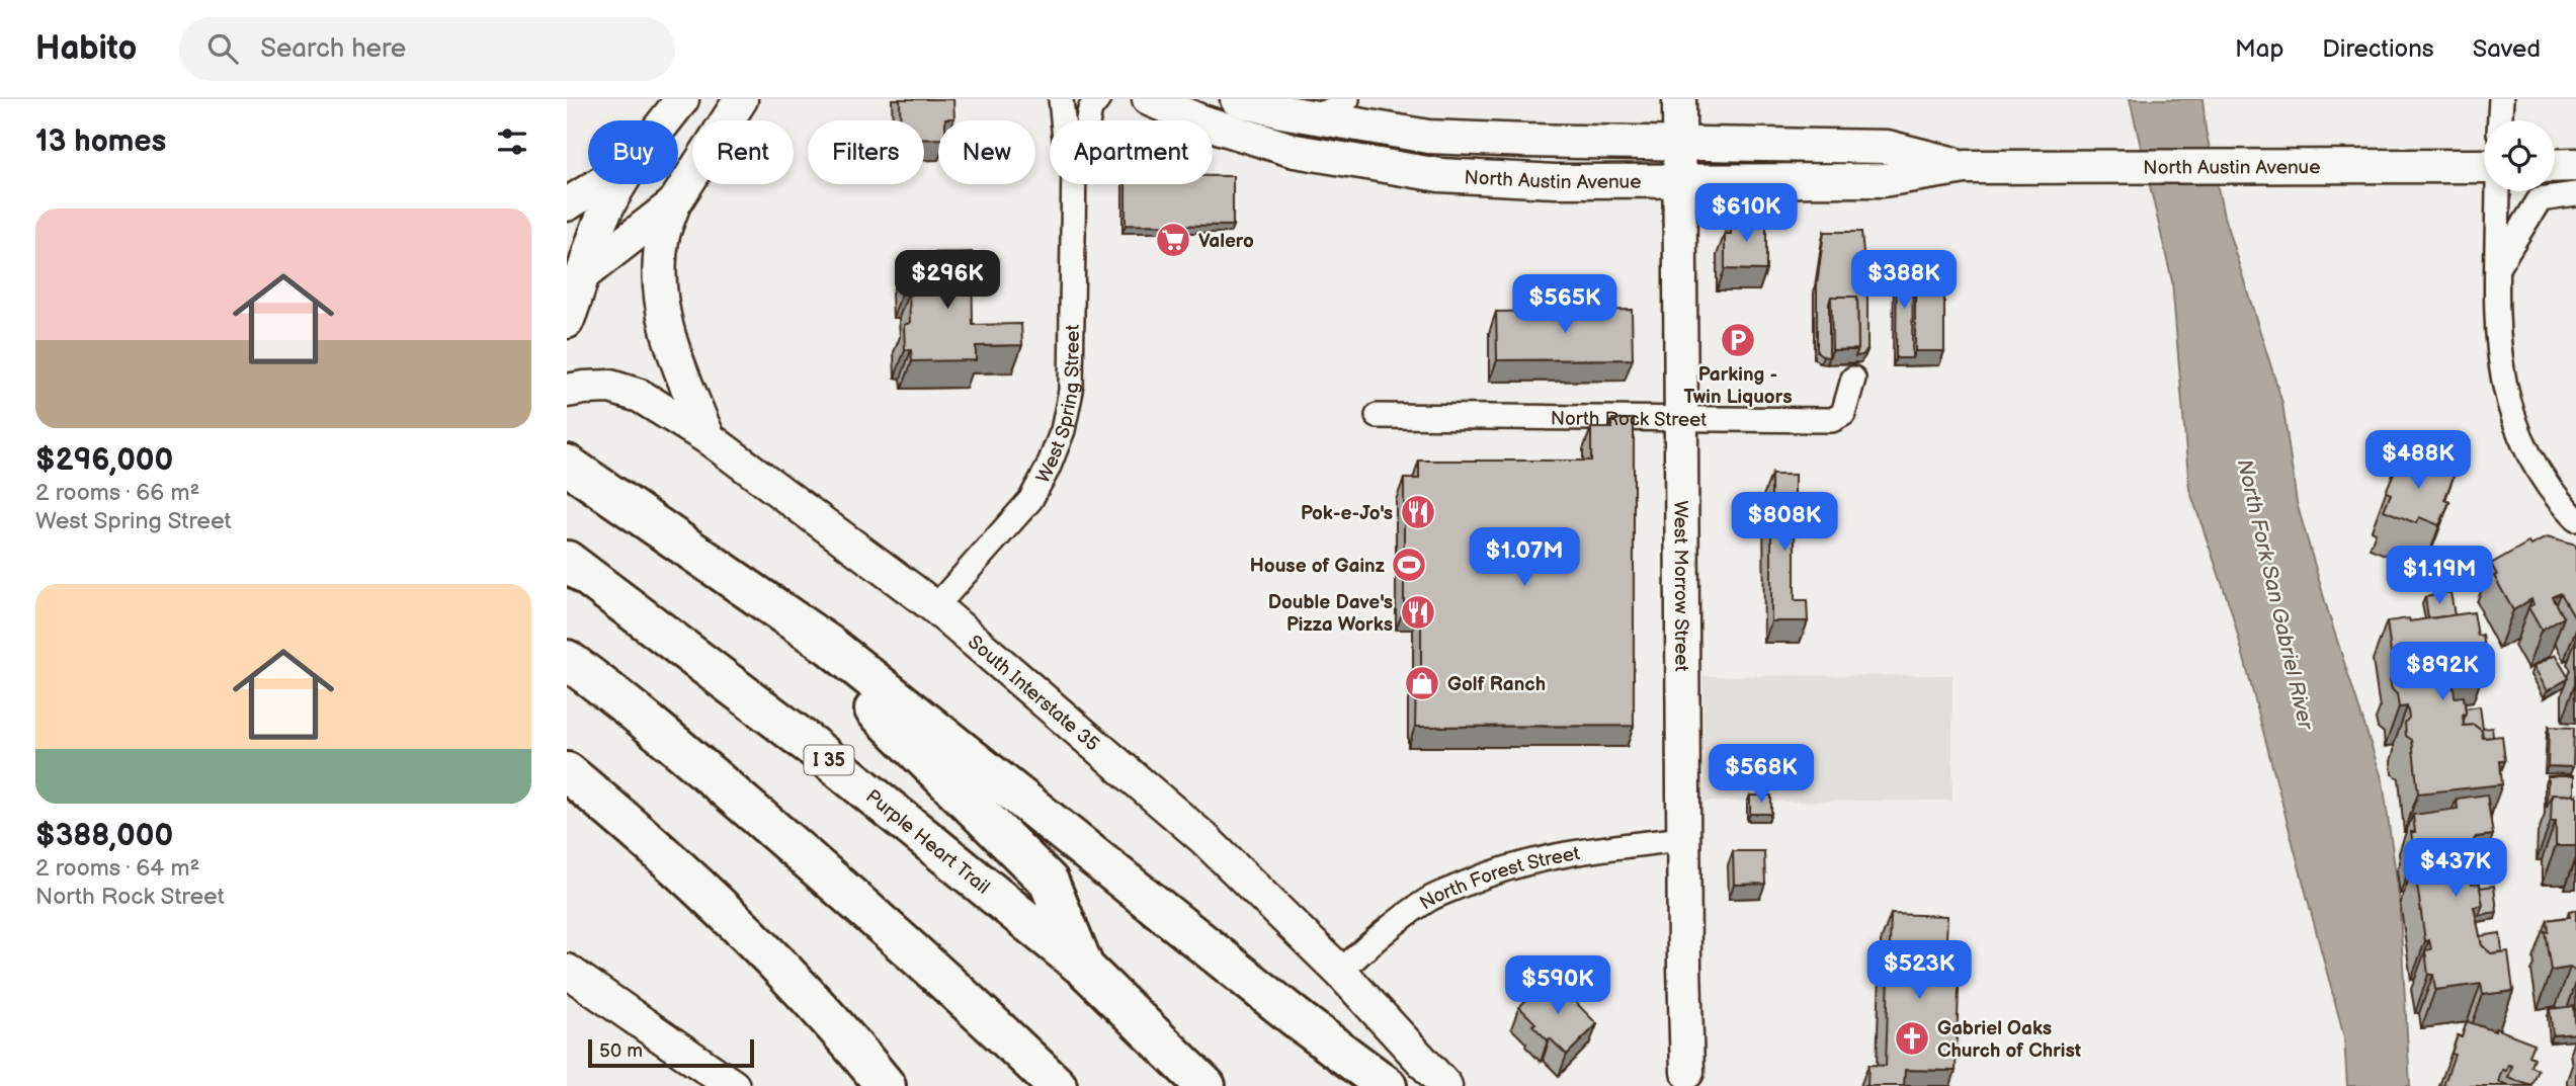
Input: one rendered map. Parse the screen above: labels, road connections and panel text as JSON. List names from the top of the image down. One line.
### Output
{"streets":{"highway":["I 35","Purple Heart Trail"],"main road":["North Austin Avenue","West Morrow Street","South Interstate 35"],"street":["West Spring Street","North Rock Street","North Forest Street"]},"crossings":[["North Austin Avenue","West Morrow Street"],["West Spring Street","South Interstate 35"],["North Rock Street","West Morrow Street"],["West Morrow Street","North Forest Street"],["South Interstate 35","North Forest Street"]],"water":["North Fork San Gabriel River"],"places":{"supermarket":["Valero"],"parking":["Parking - Twin Liquors"],"restaurant":["Pok-e-Jo's","Double Dave's Pizza Works"],"sports":["House of Gainz"],"shop":["Golf Ranch"],"church":["Gabriel Oaks Church of Christ"]},"scale_bar":"50 m","page":{"header":"Habito","search":"Search here","nav":["Map","Directions","Saved"],"heading":"13 homes","chip":["Buy","Rent","Filters","New","Apartment"],"price":["$610K","$296K","$388K","$565K","$488K","$808K","$1.07M","$1.19M","$892K","$568K","$437K","$523K","$590K"],"list":[{"name":"$296,000","note":"2 rooms · 66 m² · West Spring Street"},{"name":"$388,000","note":"2 rooms · 64 m² · North Rock Street"}],"scale":"50 m"}}
